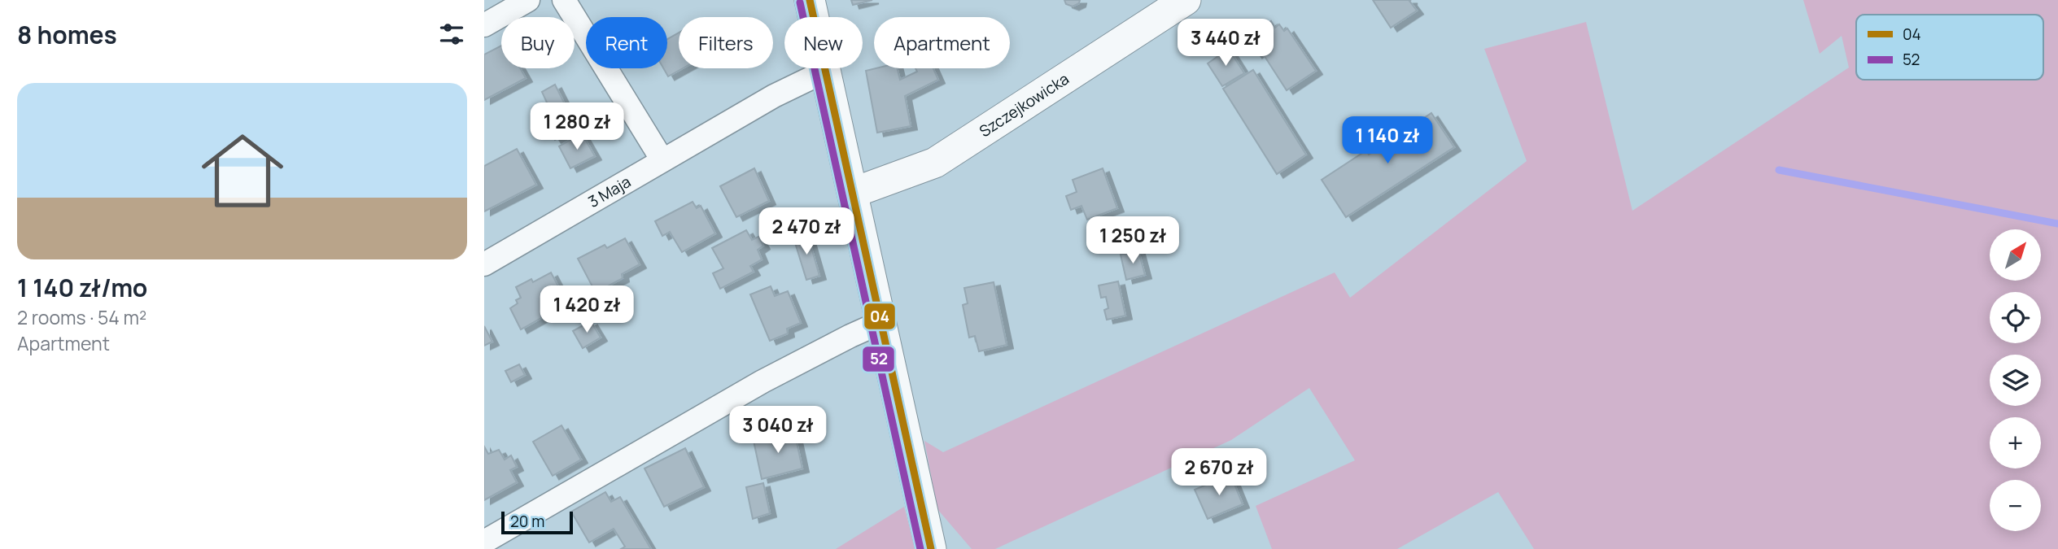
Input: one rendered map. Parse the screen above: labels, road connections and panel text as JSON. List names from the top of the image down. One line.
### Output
{"streets":{"street":["Szczejkowicka","3 Maja"]},"lines":["transit line 04","transit line 52"],"legend":["04","52"],"scale_bar":"20 m","north":"top right","page":{"heading":"8 homes","chip":["Buy","Rent","Filters","New","Apartment"],"price":["3 440 zł","1 280 zł","1 140 zł","2 470 zł","1 250 zł","1 420 zł","3 040 zł","2 670 zł"],"list":[{"name":"1 140 zł/mo","note":"2 rooms · 54 m² · Apartment"}],"map_buttons":["+","−"],"scale":"20 m"}}
